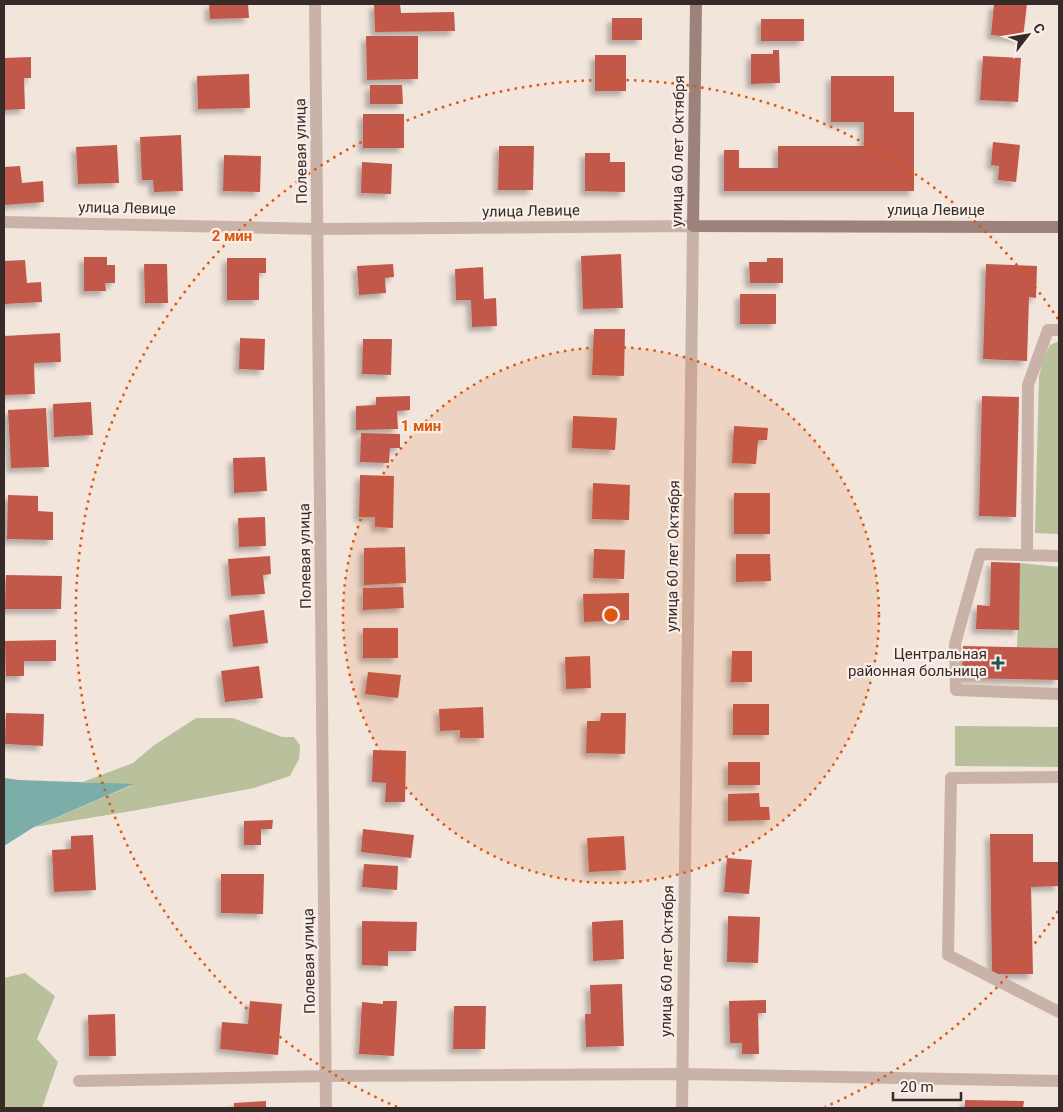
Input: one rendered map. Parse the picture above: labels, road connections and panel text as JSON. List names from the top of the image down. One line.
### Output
{"streets":{"street":["Полевая улица","улица 60 лет Октября","улица Левице"]},"crossings":[["Полевая улица","улица Левице"],["улица 60 лет Октября","улица Левице"]],"places":{"health":["Центральная районная больница"]},"scale_bar":"20 m","north":"top right","rings":["2 мин","1 мин"]}
